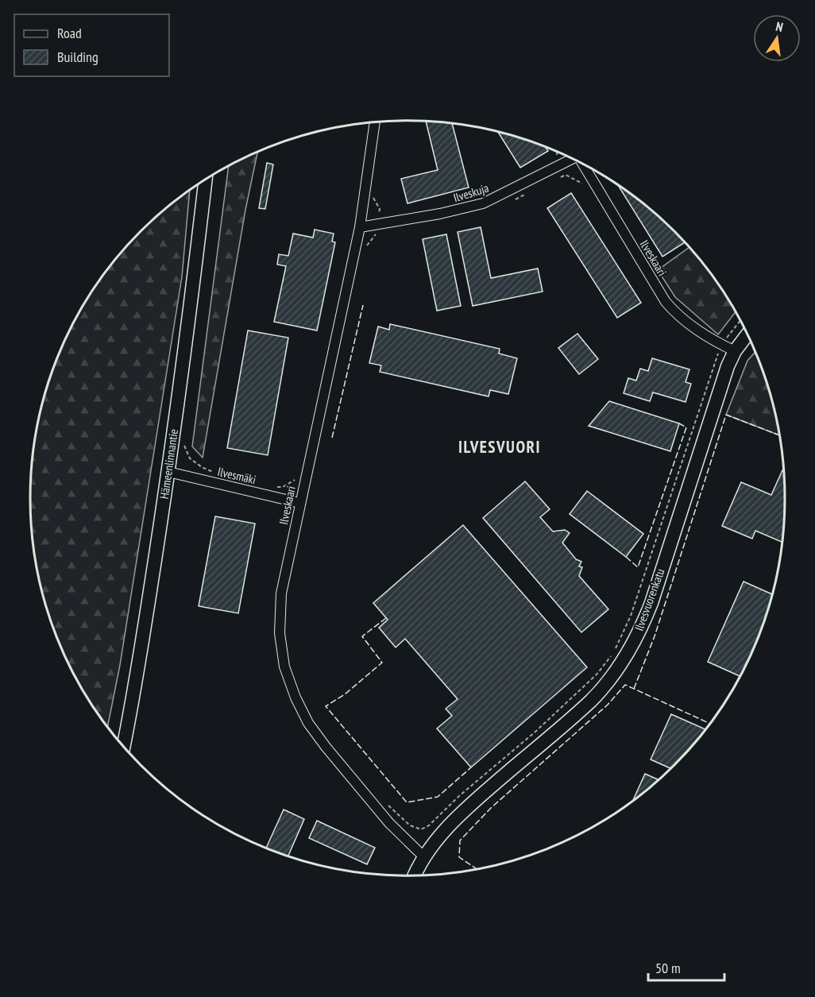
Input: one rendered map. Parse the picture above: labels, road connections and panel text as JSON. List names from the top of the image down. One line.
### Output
{"streets":{"street":["Ilveskuja","Ilveskaari","Hämeenlinnantie","Ilvesmäki","Ilvesvuorenkatu"]},"crossings":[["Ilveskuja","Ilveskaari"],["Ilveskaari","Ilvesmäki"],["Ilveskaari","Ilvesvuorenkatu"],["Hämeenlinnantie","Ilvesmäki"]],"districts":["ILVESVUORI"],"legend":["Road","Building"],"scale_bar":"50 m","north":"top"}
